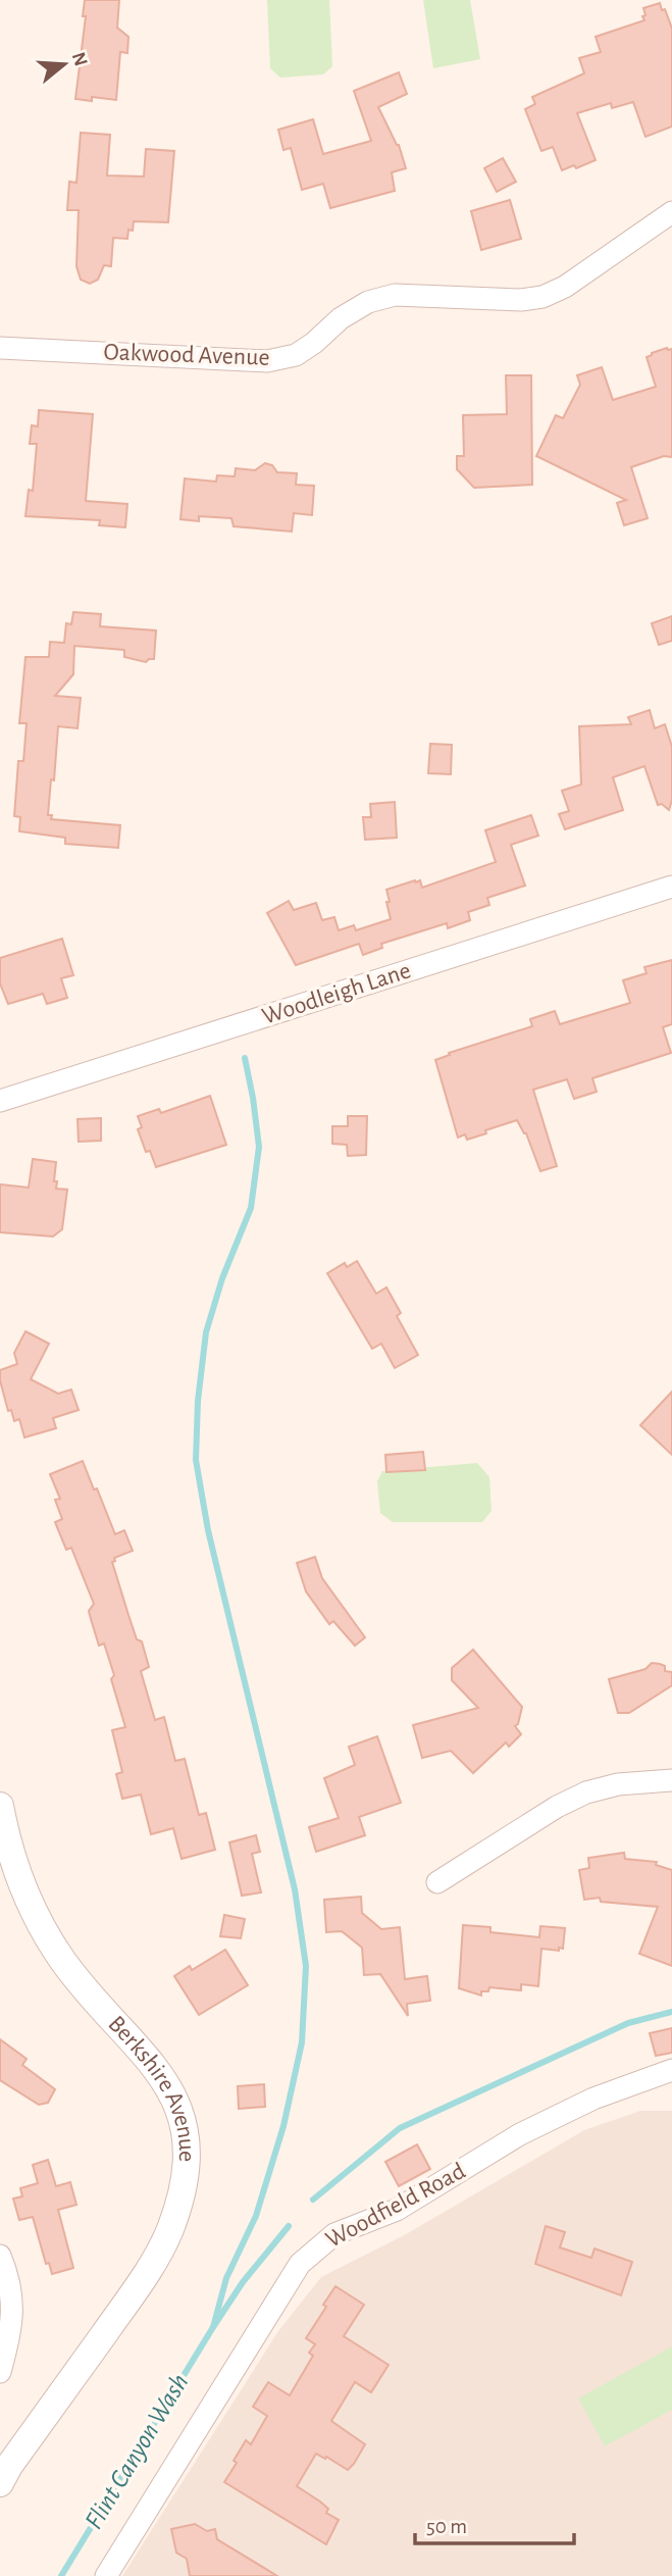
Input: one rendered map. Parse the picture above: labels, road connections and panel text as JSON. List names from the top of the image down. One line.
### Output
{"streets":{"street":["Oakwood Avenue","Woodleigh Lane","Berkshire Avenue","Woodfield Road"]},"water":["Flint Canyon Wash"],"scale_bar":"50 m","north":"right"}
